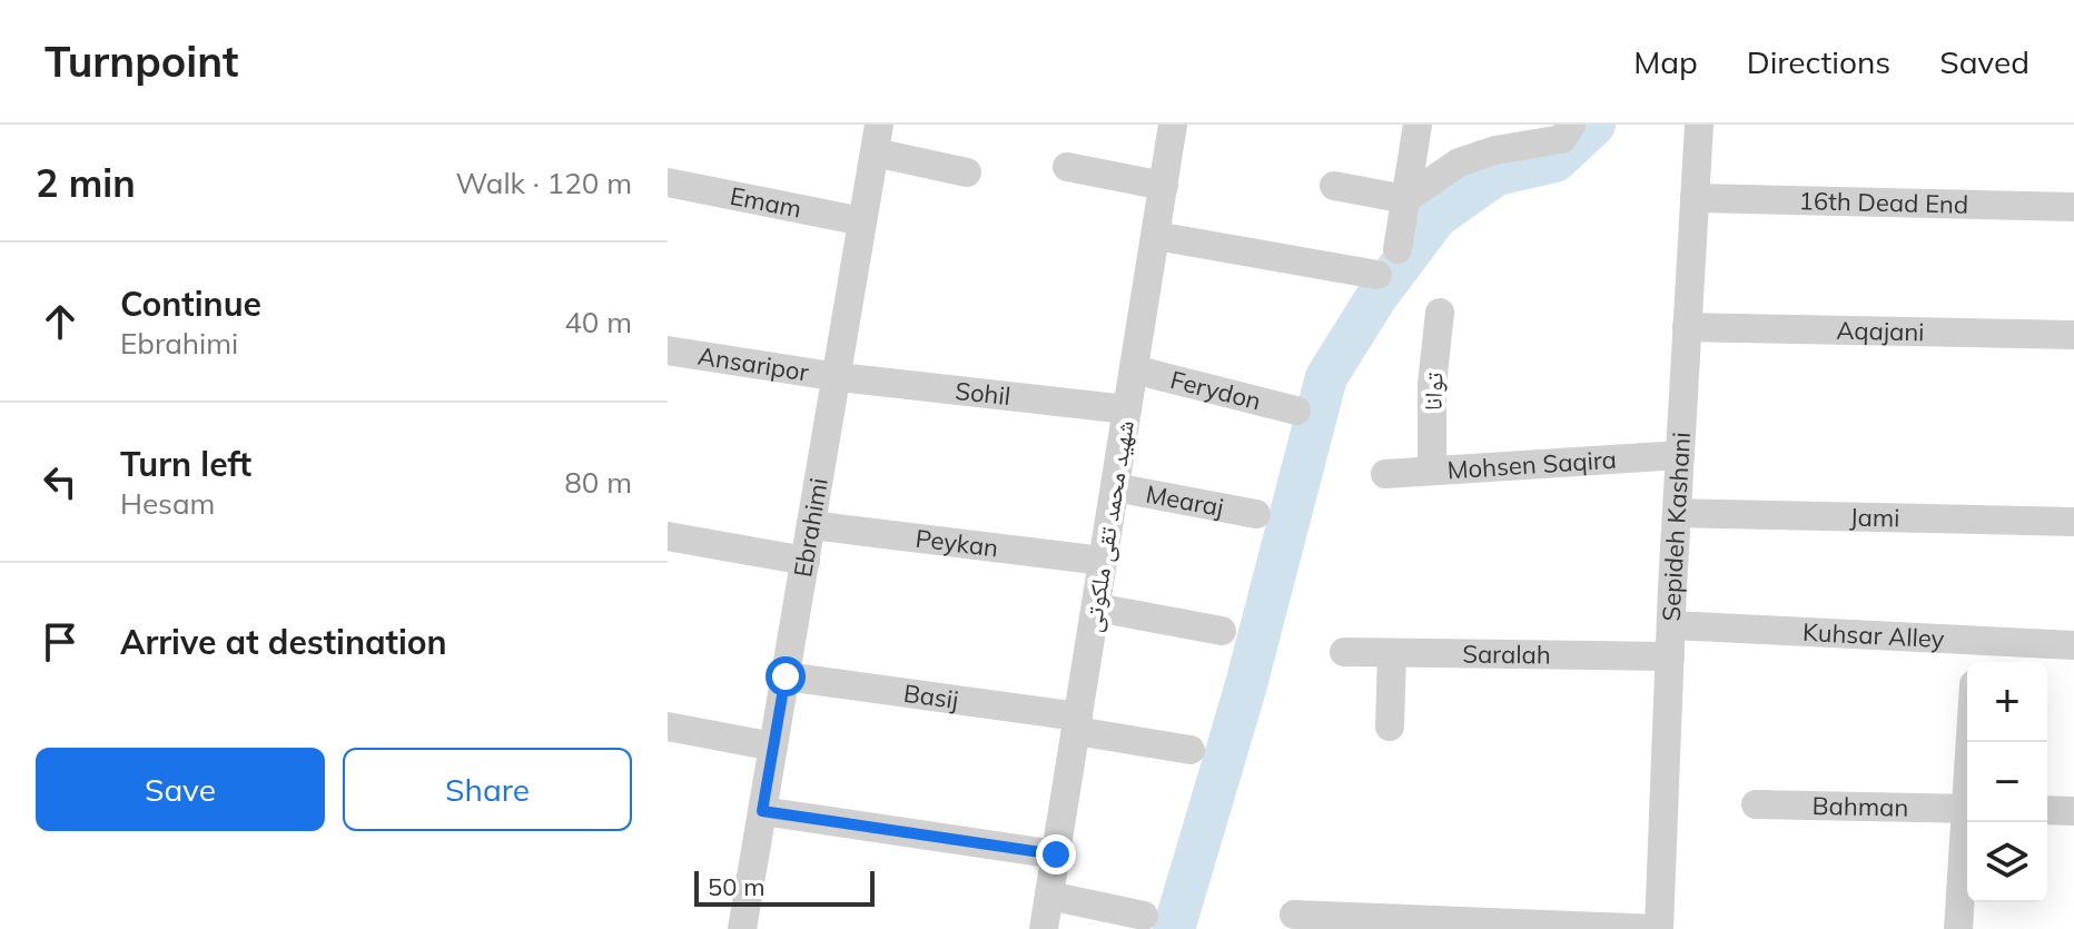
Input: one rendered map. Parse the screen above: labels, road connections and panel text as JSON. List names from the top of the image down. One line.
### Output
{"streets":{"street":["Emam","16th Dead End","Aqajani","Ansaripor","Ferydon","توانا","Sohil","Mohsen Saqira","Mearaj","Jami","شهید محمد تقی ملکوتی","Sepideh Kashani","Ebrahimi","Peykan","Kuhsar Alley","Saralah","Basij","Bahman"]},"crossings":[["Emam","Ebrahimi"],["16th Dead End","Sepideh Kashani"],["Aqajani","Sepideh Kashani"],["Ansaripor","Sohil"],["Ansaripor","Ebrahimi"],["Ferydon","شهید محمد تقی ملکوتی"],["توانا","Mohsen Saqira"],["Sohil","شهید محمد تقی ملکوتی"],["Sohil","Ebrahimi"],["Mohsen Saqira","Sepideh Kashani"],["Mearaj","شهید محمد تقی ملکوتی"],["Jami","Sepideh Kashani"],["شهید محمد تقی ملکوتی","Peykan"],["شهید محمد تقی ملکوتی","Basij"],["Sepideh Kashani","Kuhsar Alley"],["Sepideh Kashani","Saralah"],["Ebrahimi","Peykan"],["Ebrahimi","Basij"]],"scale_bar":"50 m","page":{"header":"Turnpoint","nav":["Map","Directions","Saved"],"heading":["2 min","Walk · 120 m"],"list":[["Continue","Ebrahimi","40 m"],["Turn left","Hesam","80 m"],"Arrive at destination"],"map_buttons":["+","−"],"buttons":["Save","Share"],"scale":"50 m"}}
